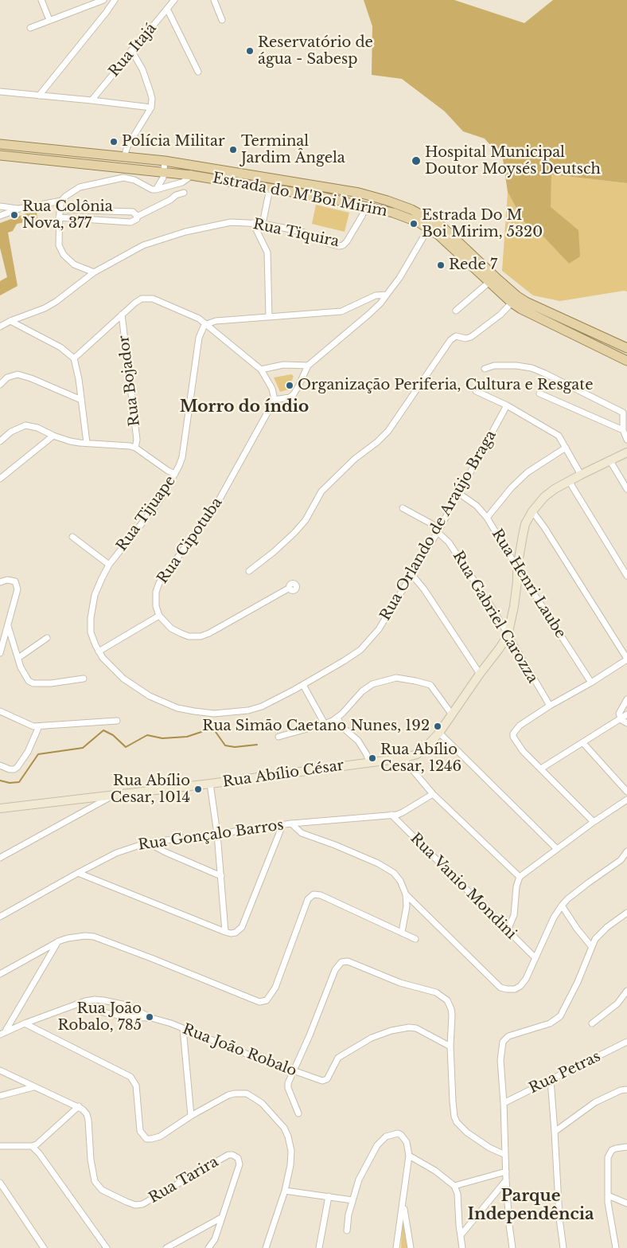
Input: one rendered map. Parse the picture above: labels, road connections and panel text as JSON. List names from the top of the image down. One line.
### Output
{"streets":{"main road":["Estrada do M'Boi Mirim","Rua Abílio César"],"street":["Rua Itajá","Rua Tiquira","Rua Bojador","Rua Tijuape","Rua Orlando de Araújo Braga","Rua Cipotuba","Rua Henri Laube","Rua Gabriel Carozza","Rua Gonçalo Barros","Rua Vanio Mondini","Rua João Robalo","Rua Petras","Rua Tarira"]},"crossings":[["Estrada do M'Boi Mirim","Rua Tiquira"],["Rua Tijuape","Rua Orlando de Araújo Braga"],["Rua Orlando de Araújo Braga","Rua Henri Laube"],["Rua Orlando de Araújo Braga","Rua Gabriel Carozza"],["Rua Gabriel Carozza","Rua Abílio César"],["Rua Gonçalo Barros","Rua Vanio Mondini"]],"districts":["Morro do índio","Parque Independência"],"places":["Reservatório de água - Sabesp","Polícia Militar","Terminal Jardim Ângela","Hospital Municipal Doutor Moysés Deutsch","Rua Colônia Nova, 377","Estrada Do M Boi Mirim, 5320","Rede 7","Organização Periferia, Cultura e Resgate","Rua Simão Caetano Nunes, 192","Rua Abílio Cesar, 1246","Rua Abílio Cesar, 1014","Rua João Robalo, 785"]}
